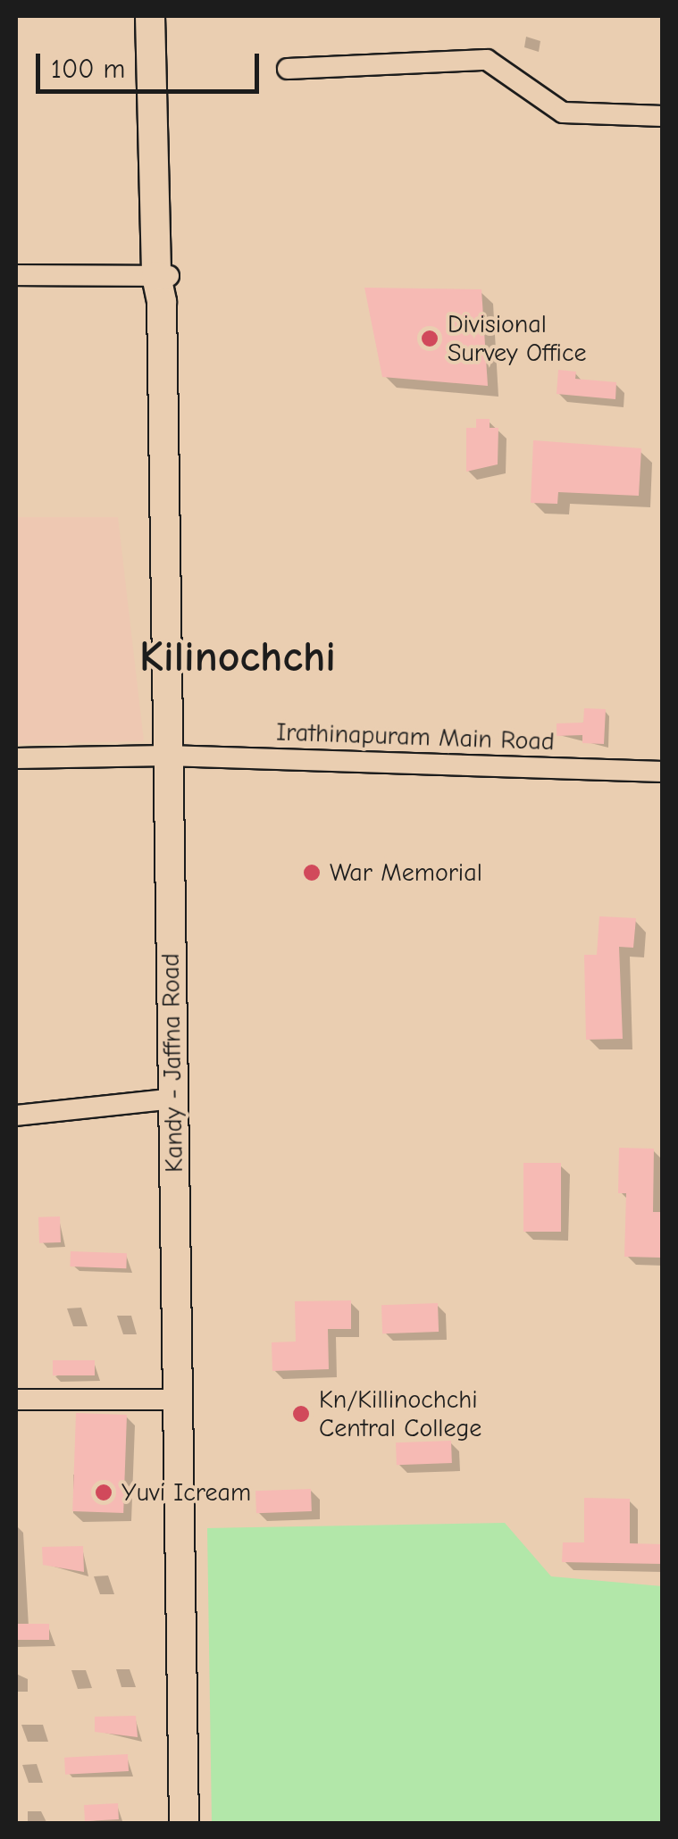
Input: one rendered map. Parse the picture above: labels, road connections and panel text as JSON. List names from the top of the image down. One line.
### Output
{"streets":{"highway":["Kandy - Jaffna Road"],"street":["Irathinapuram Main Road"]},"crossings":[["Irathinapuram Main Road","Kandy - Jaffna Road"]],"districts":["Kilinochchi"],"places":["Divisional Survey Office","War Memorial","Kn/Killinochchi Central College","Yuvi Icream"],"scale_bar":"100 m"}
